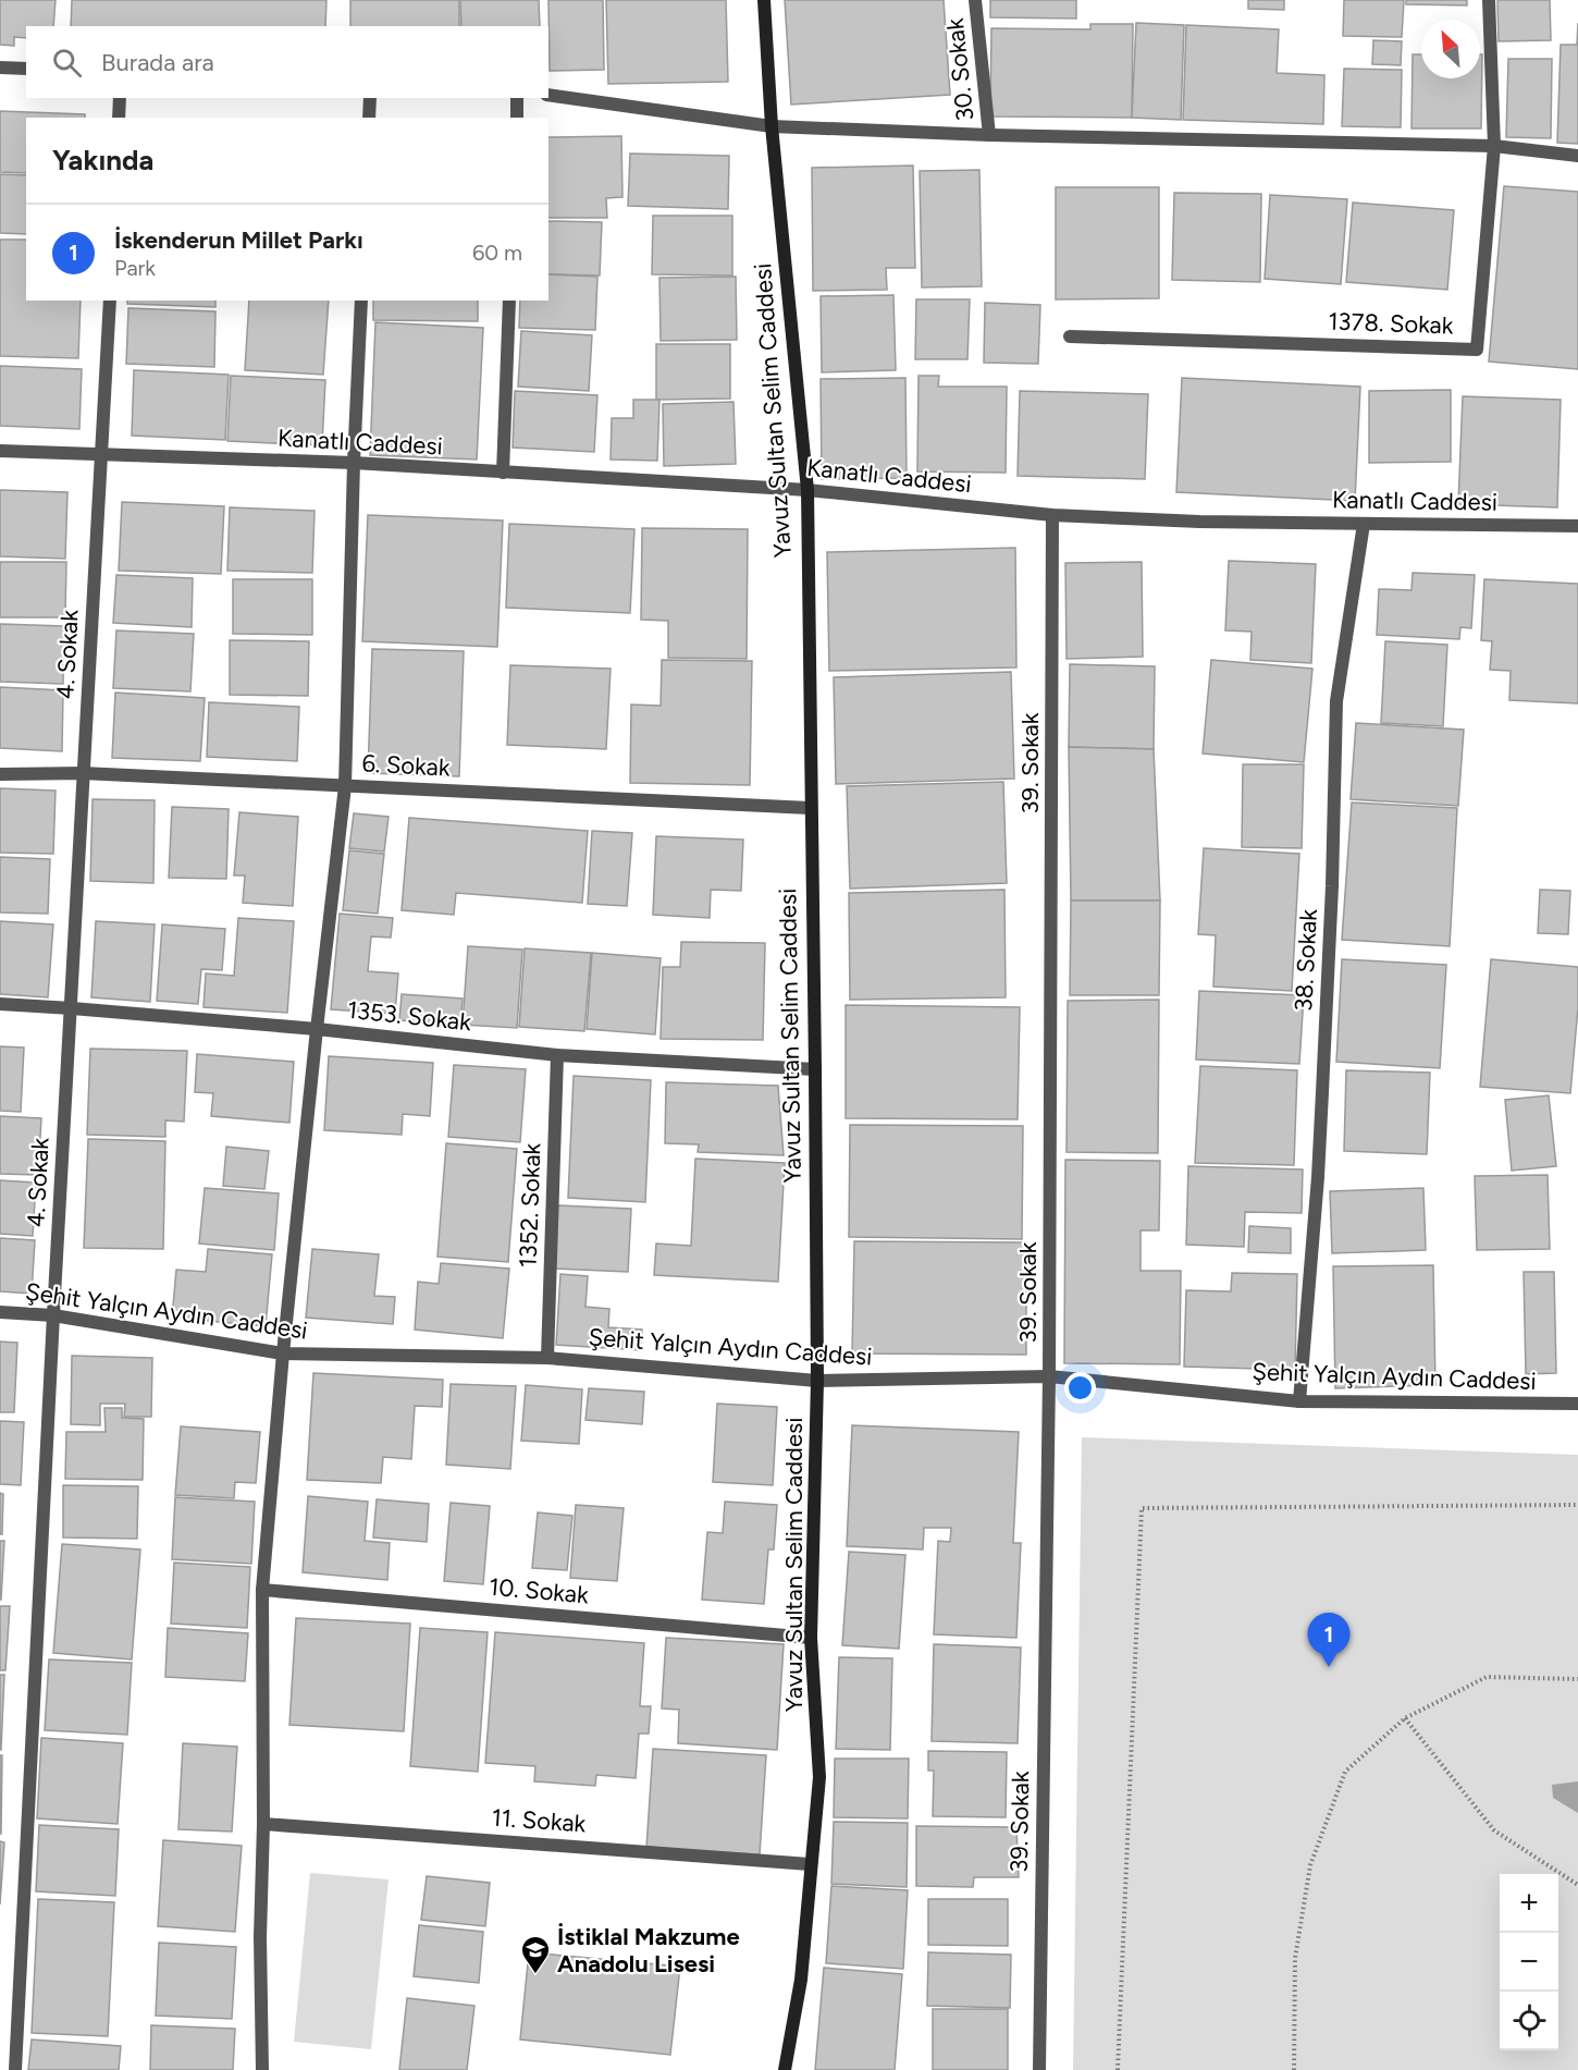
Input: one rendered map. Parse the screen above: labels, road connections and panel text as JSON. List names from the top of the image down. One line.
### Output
{"streets":{"street":["30. Sokak","1378. Sokak","Yavuz Sultan Selim Caddesi","Kanatlı Caddesi","4. Sokak","39. Sokak","6. Sokak","38. Sokak","1353. Sokak","1352. Sokak","Şehit Yalçın Aydın Caddesi","10. Sokak","11. Sokak"]},"crossings":[["Yavuz Sultan Selim Caddesi","Kanatlı Caddesi"],["Yavuz Sultan Selim Caddesi","6. Sokak"],["Yavuz Sultan Selim Caddesi","1353. Sokak"],["Yavuz Sultan Selim Caddesi","Şehit Yalçın Aydın Caddesi"],["Yavuz Sultan Selim Caddesi","10. Sokak"],["Yavuz Sultan Selim Caddesi","11. Sokak"],["Kanatlı Caddesi","4. Sokak"],["Kanatlı Caddesi","39. Sokak"],["Kanatlı Caddesi","38. Sokak"],["4. Sokak","6. Sokak"],["4. Sokak","1353. Sokak"],["4. Sokak","Şehit Yalçın Aydın Caddesi"],["39. Sokak","Şehit Yalçın Aydın Caddesi"],["38. Sokak","Şehit Yalçın Aydın Caddesi"],["1353. Sokak","1352. Sokak"],["1352. Sokak","Şehit Yalçın Aydın Caddesi"]],"places":{"school or university":["İstiklal Makzume Anadolu Lisesi"]},"north":"top left","page":{"search":"Burada ara","heading":"Yakında","list":[{"mark":"1","name":"İskenderun Millet Parkı","note":"Park","value":"60 m"}],"pins":"1","map_buttons":["+","−"]}}
